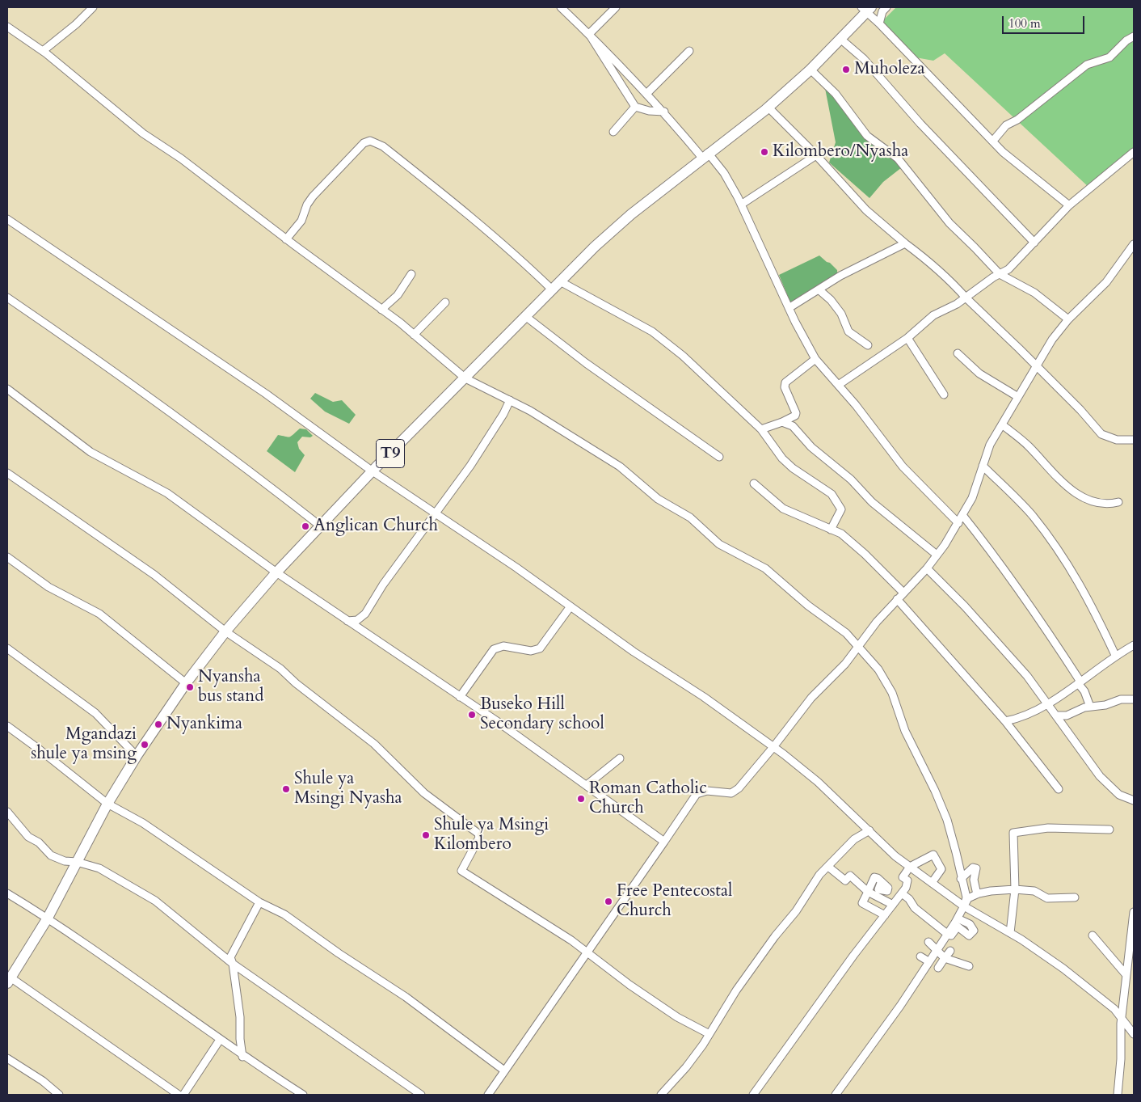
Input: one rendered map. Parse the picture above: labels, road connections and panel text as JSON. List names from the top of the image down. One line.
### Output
{"streets":{"highway":["T9"]},"places":["Muholeza","Kilombero/Nyasha","Anglican Church","Nyansha bus stand","Buseko Hill Secondary school","Nyankima","Mgandazi shule ya msing","Shule ya Msingi Nyasha","Roman Catholic Church","Shule ya Msingi Kilombero","Free Pentecostal Church"],"scale_bar":"100 m"}
